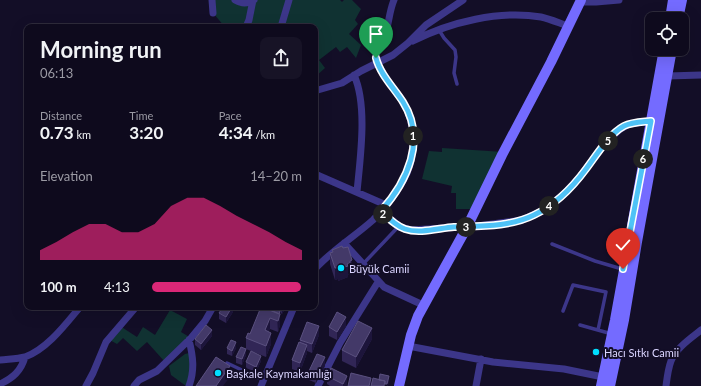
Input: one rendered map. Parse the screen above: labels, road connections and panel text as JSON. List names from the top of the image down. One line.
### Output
{"places":["Büyük Camii","Hacı Sıtkı Camii","Başkale Kaymakamlığı"],"page":{"heading":["Morning run","06:13"],"stats":[["Distance","0.73 km"],["Time","3:20"],["Pace","4:34 /km"]],"pins":["1","5","6","4","2","3"],"chart":["Elevation","14–20 m"],"list":[{"name":"100 m","note":"4:13"}]}}
